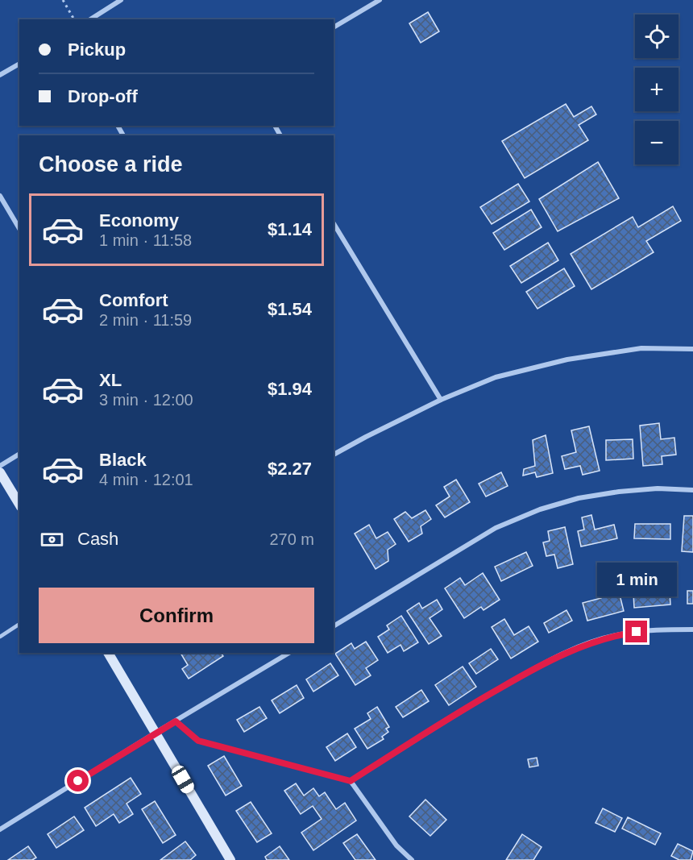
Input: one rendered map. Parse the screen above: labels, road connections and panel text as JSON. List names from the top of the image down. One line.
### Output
{"page":{"map_buttons":["+","−"],"banner":["Pickup","Drop-off"],"heading":"Choose a ride","list":[{"name":"Economy","note":"1 min · 11:58","value":"$1.14"},{"name":"Comfort","note":"2 min · 11:59","value":"$1.54"},{"name":"XL","note":"3 min · 12:00","value":"$1.94"},{"name":"Black","note":"4 min · 12:01","value":"$2.27"}],"pay":["Cash","270 m"],"bubble":"1 min","buttons":"Confirm"}}
